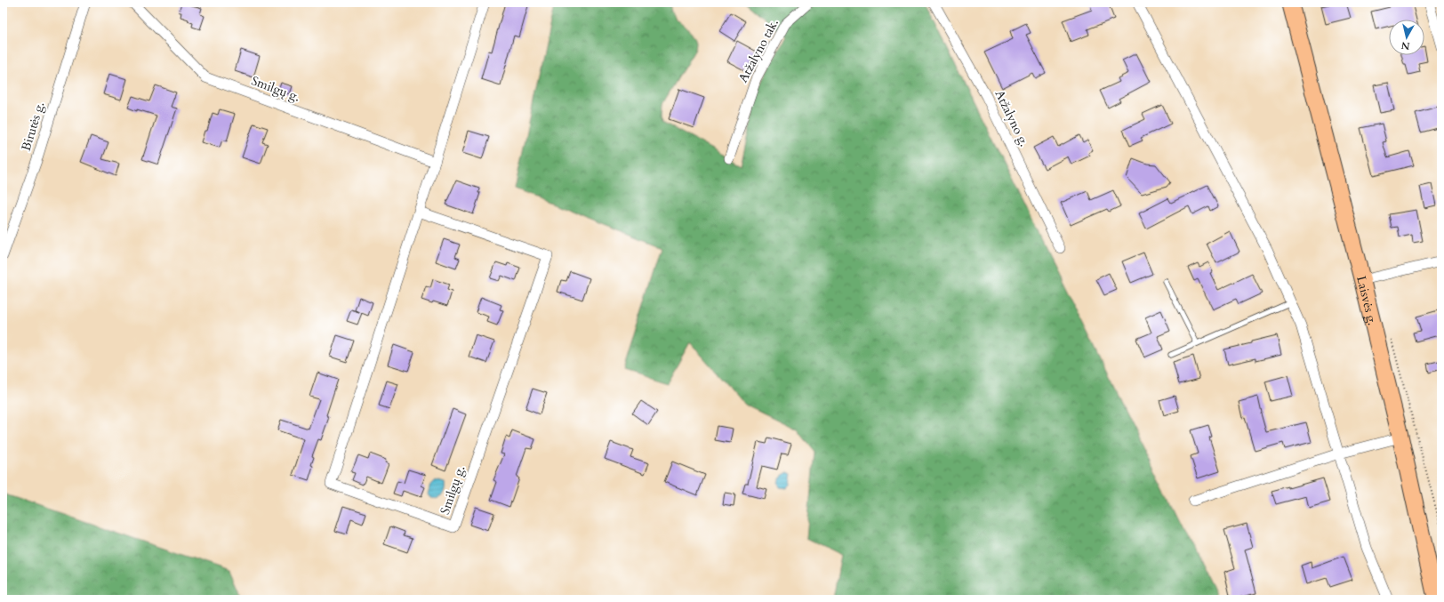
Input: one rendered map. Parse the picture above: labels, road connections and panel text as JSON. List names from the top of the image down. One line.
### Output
{"streets":{"main road":["Laisvės g."],"street":["Atžalyno tak.","Smilgų g.","Atžalyno g.","Birutės g."]},"north":"bottom"}
